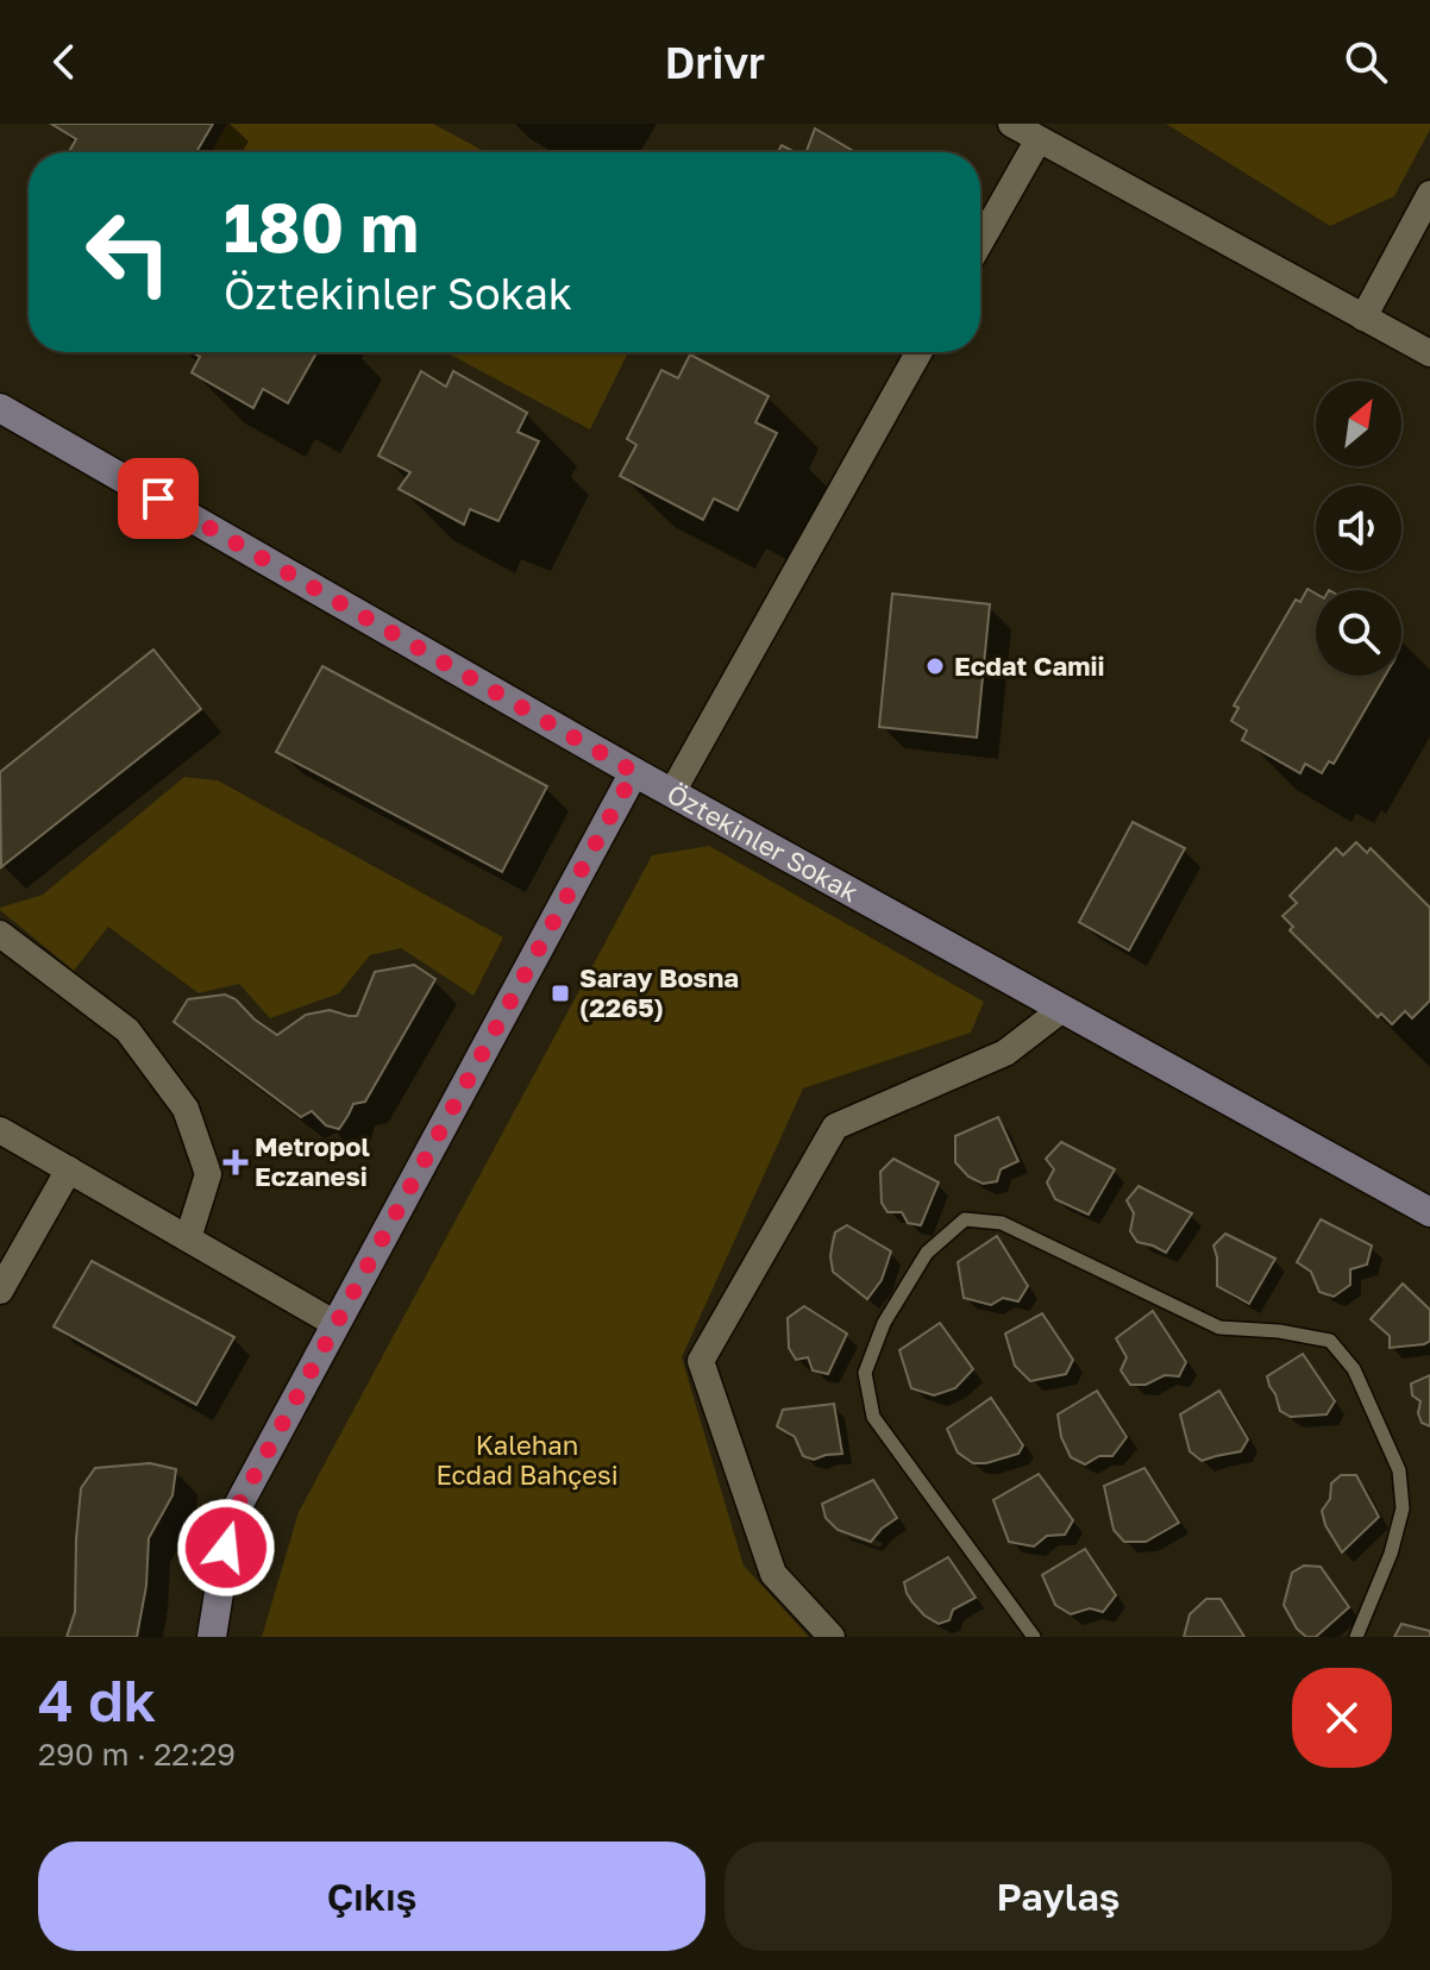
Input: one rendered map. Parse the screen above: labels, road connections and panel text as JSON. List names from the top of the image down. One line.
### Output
{"streets":{"street":["Öztekinler Sokak"]},"parks":["Kalehan Ecdad Bahçesi"],"places":{"other":["Ecdat Camii"],"transit":["Saray Bosna (2265)"],"health":["Metropol Eczanesi"]},"north":"top right","page":{"header":"Drivr","turn":["180 m","Öztekinler Sokak"],"heading":["4 dk","290 m · 22:29"],"buttons":["Çıkış","Paylaş"]}}
